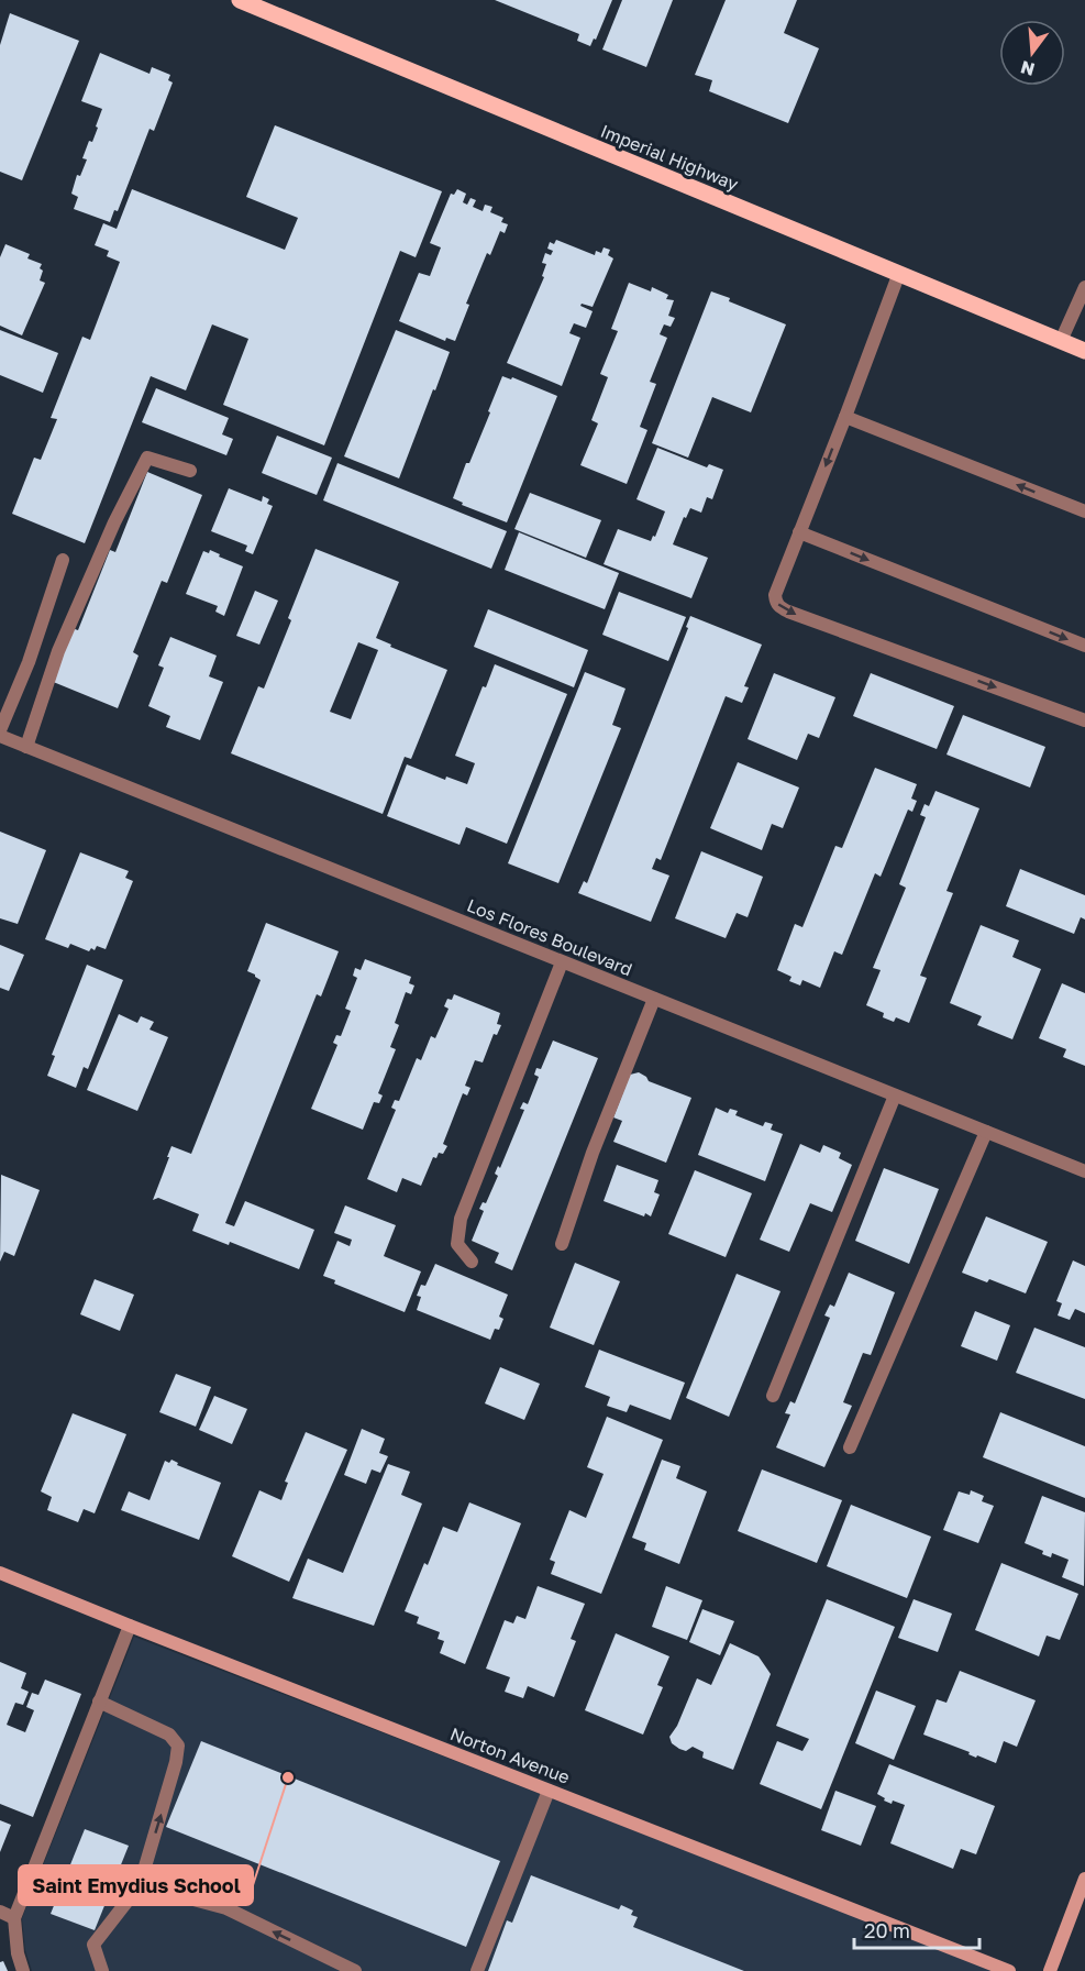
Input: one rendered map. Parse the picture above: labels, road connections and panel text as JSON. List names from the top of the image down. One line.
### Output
{"streets":{"main road":["Imperial Highway"],"street":["Los Flores Boulevard","Norton Avenue"]},"places":["Saint Emydius School"],"scale_bar":"20 m","north":"bottom"}
